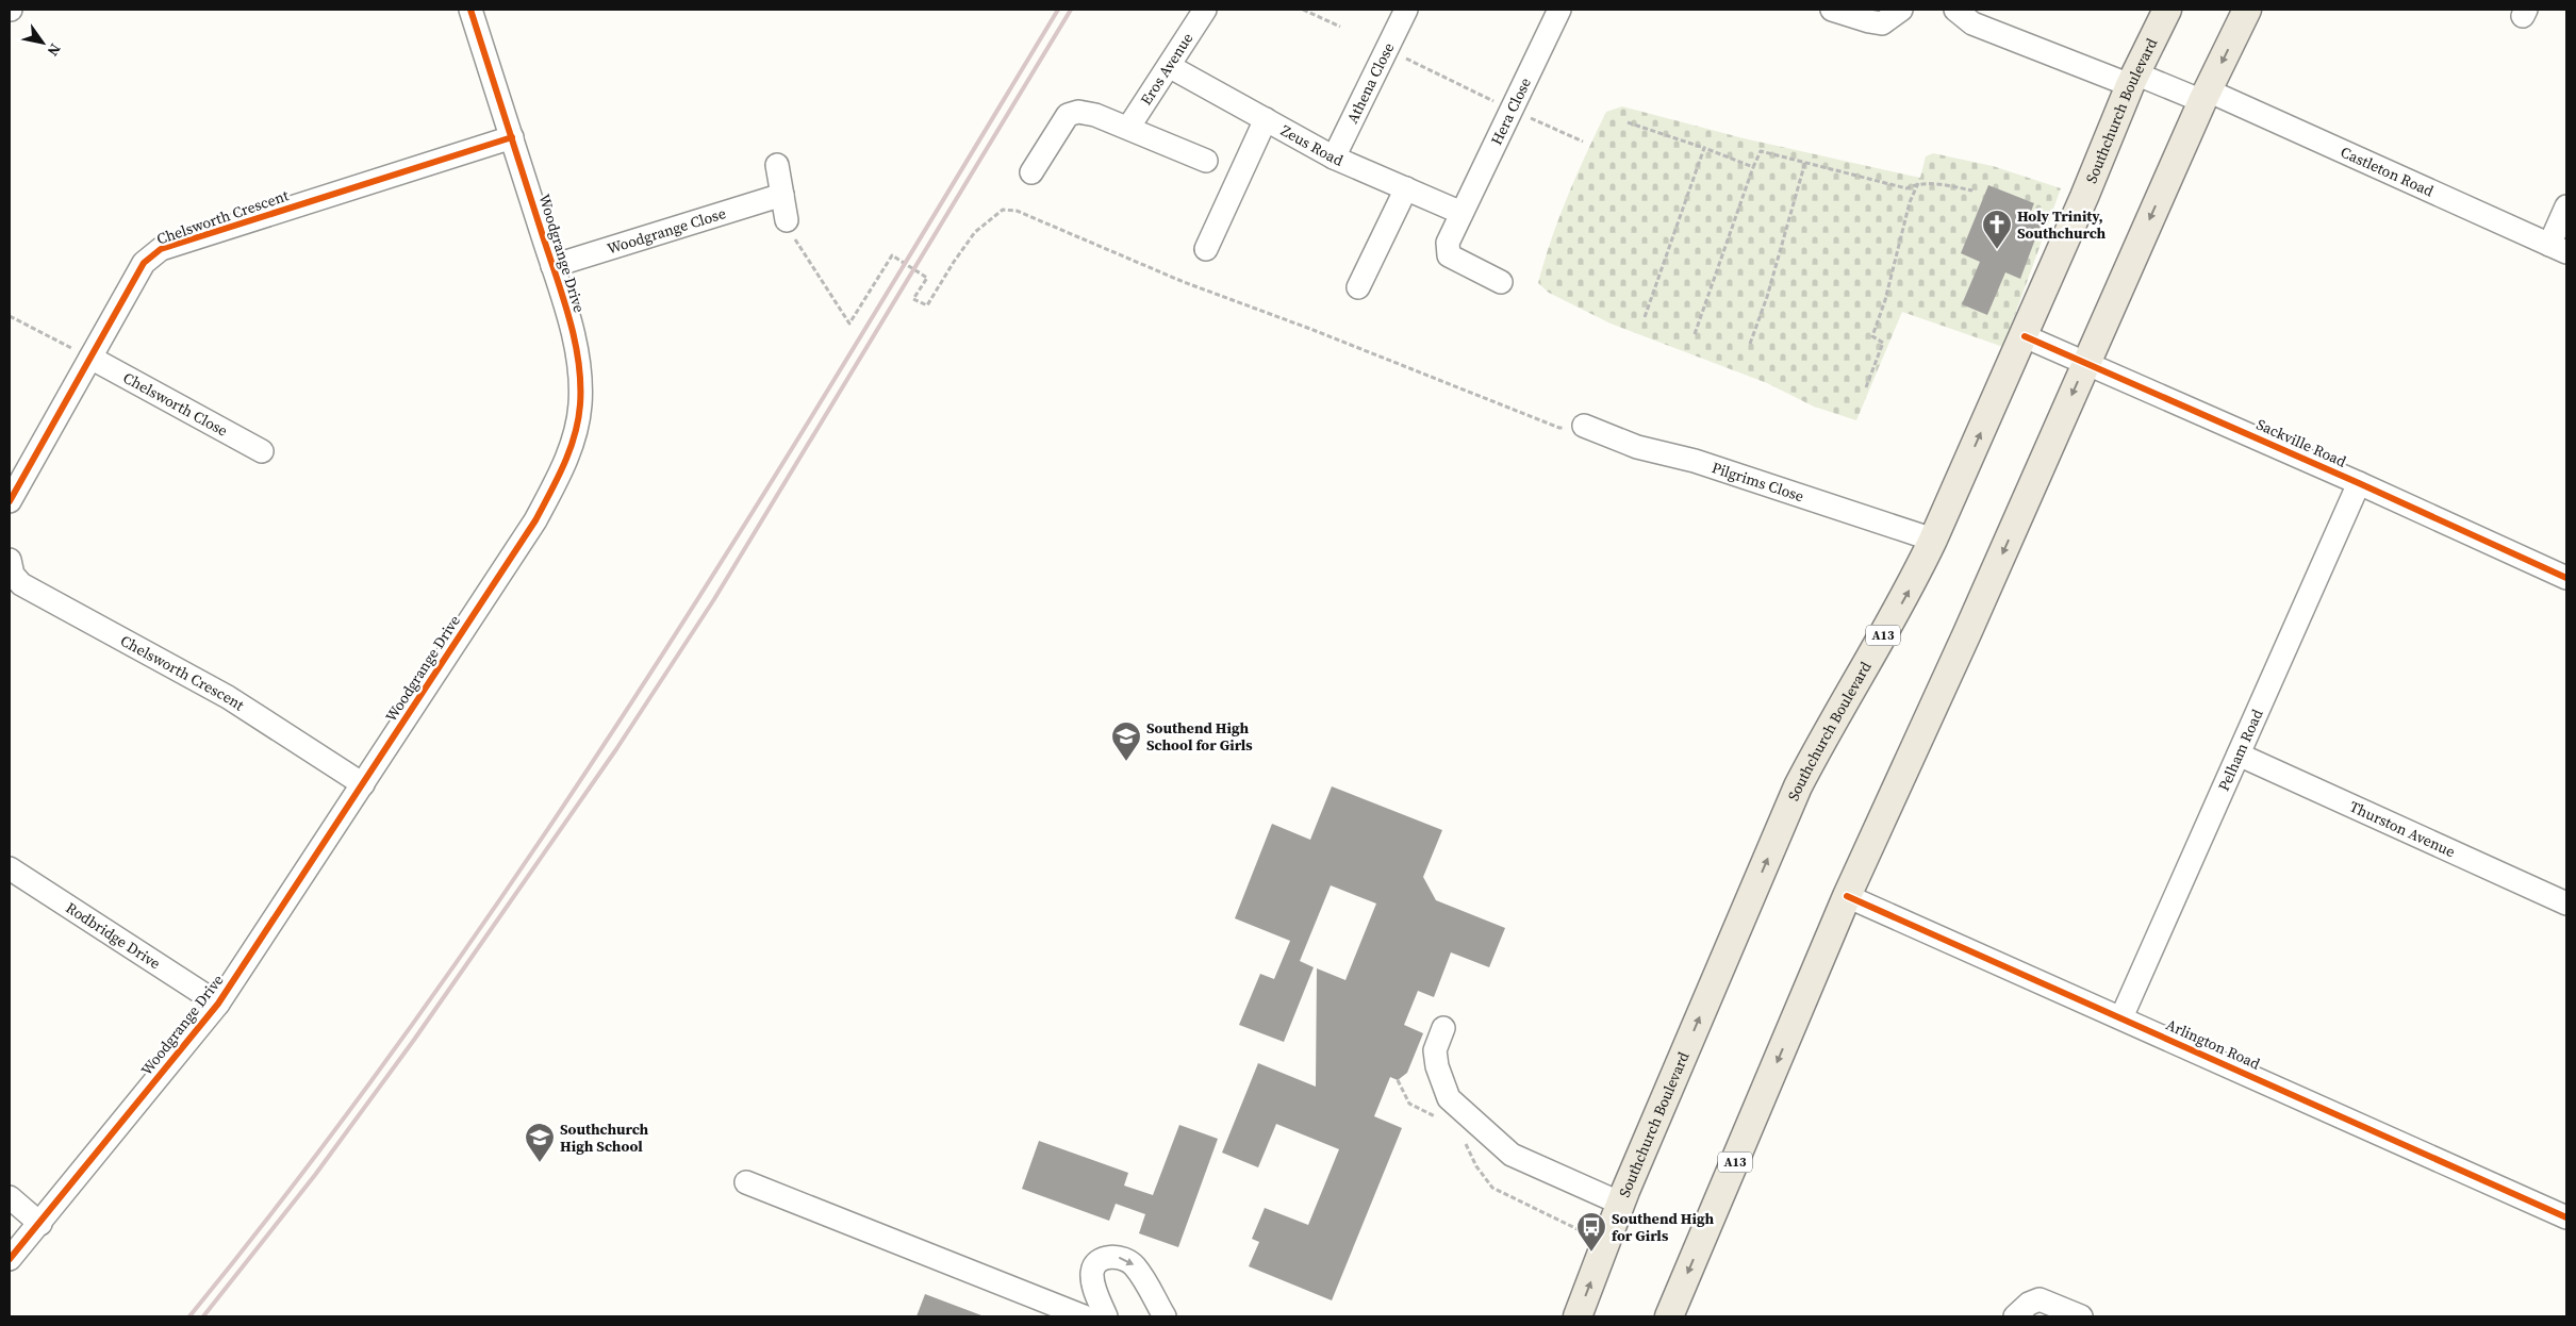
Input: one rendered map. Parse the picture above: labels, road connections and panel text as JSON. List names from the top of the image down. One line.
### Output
{"streets":{"main road":["Southchurch Boulevard","A13"],"street":["Eros Avenue","Athena Close","Hera Close","Zeus Road","Castleton Road","Chelsworth Crescent","Woodgrange Close","Woodgrange Drive","Chelsworth Close","Sackville Road","Pilgrims Close","Pelham Road","Thurston Avenue","Rodbridge Drive","Arlington Road"]},"crossings":[["Eros Avenue","Zeus Road"],["Athena Close","Zeus Road"],["Hera Close","Zeus Road"],["Southchurch Boulevard","Castleton Road"],["Southchurch Boulevard","Sackville Road"],["Southchurch Boulevard","Pilgrims Close"],["Castleton Road","A13"],["Chelsworth Crescent","Woodgrange Drive"],["Chelsworth Crescent","Chelsworth Close"],["Woodgrange Close","Woodgrange Drive"],["Woodgrange Drive","Rodbridge Drive"],["Sackville Road","A13"],["Sackville Road","Pelham Road"],["A13","Arlington Road"],["Pelham Road","Thurston Avenue"],["Pelham Road","Arlington Road"]],"places":{"church":["Holy Trinity, Southchurch"],"school or university":["Southend High School for Girls","Southchurch High School"],"bus stop":["Southend High for Girls"]},"north":"bottom right"}
